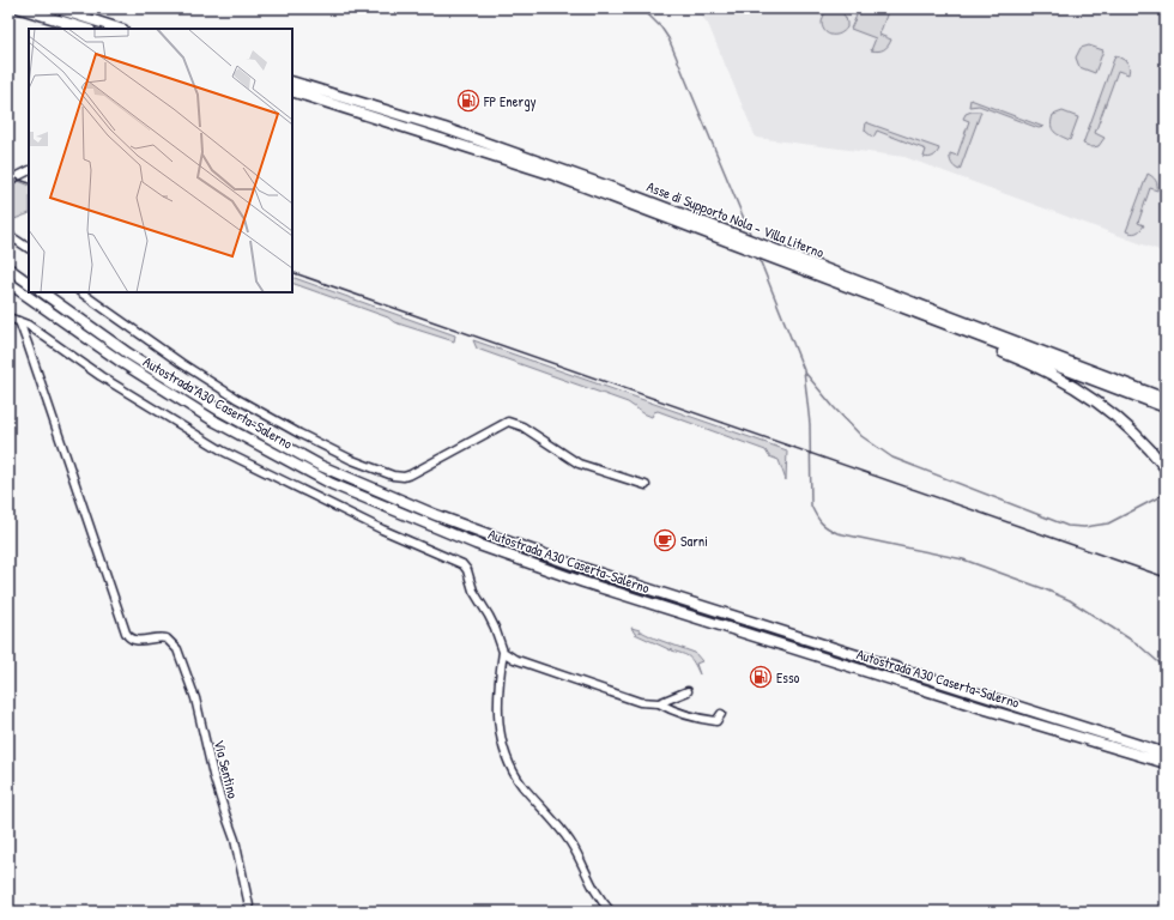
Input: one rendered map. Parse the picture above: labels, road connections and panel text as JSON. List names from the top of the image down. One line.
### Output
{"streets":{"highway":["Asse di Supporto Nola - Villa Literno","Autostrada A30 Caserta-Salerno"],"street":["Via Sentino"]},"places":{"fuel station":["FP Energy","Esso"],"cafe":["Sarni"]}}
